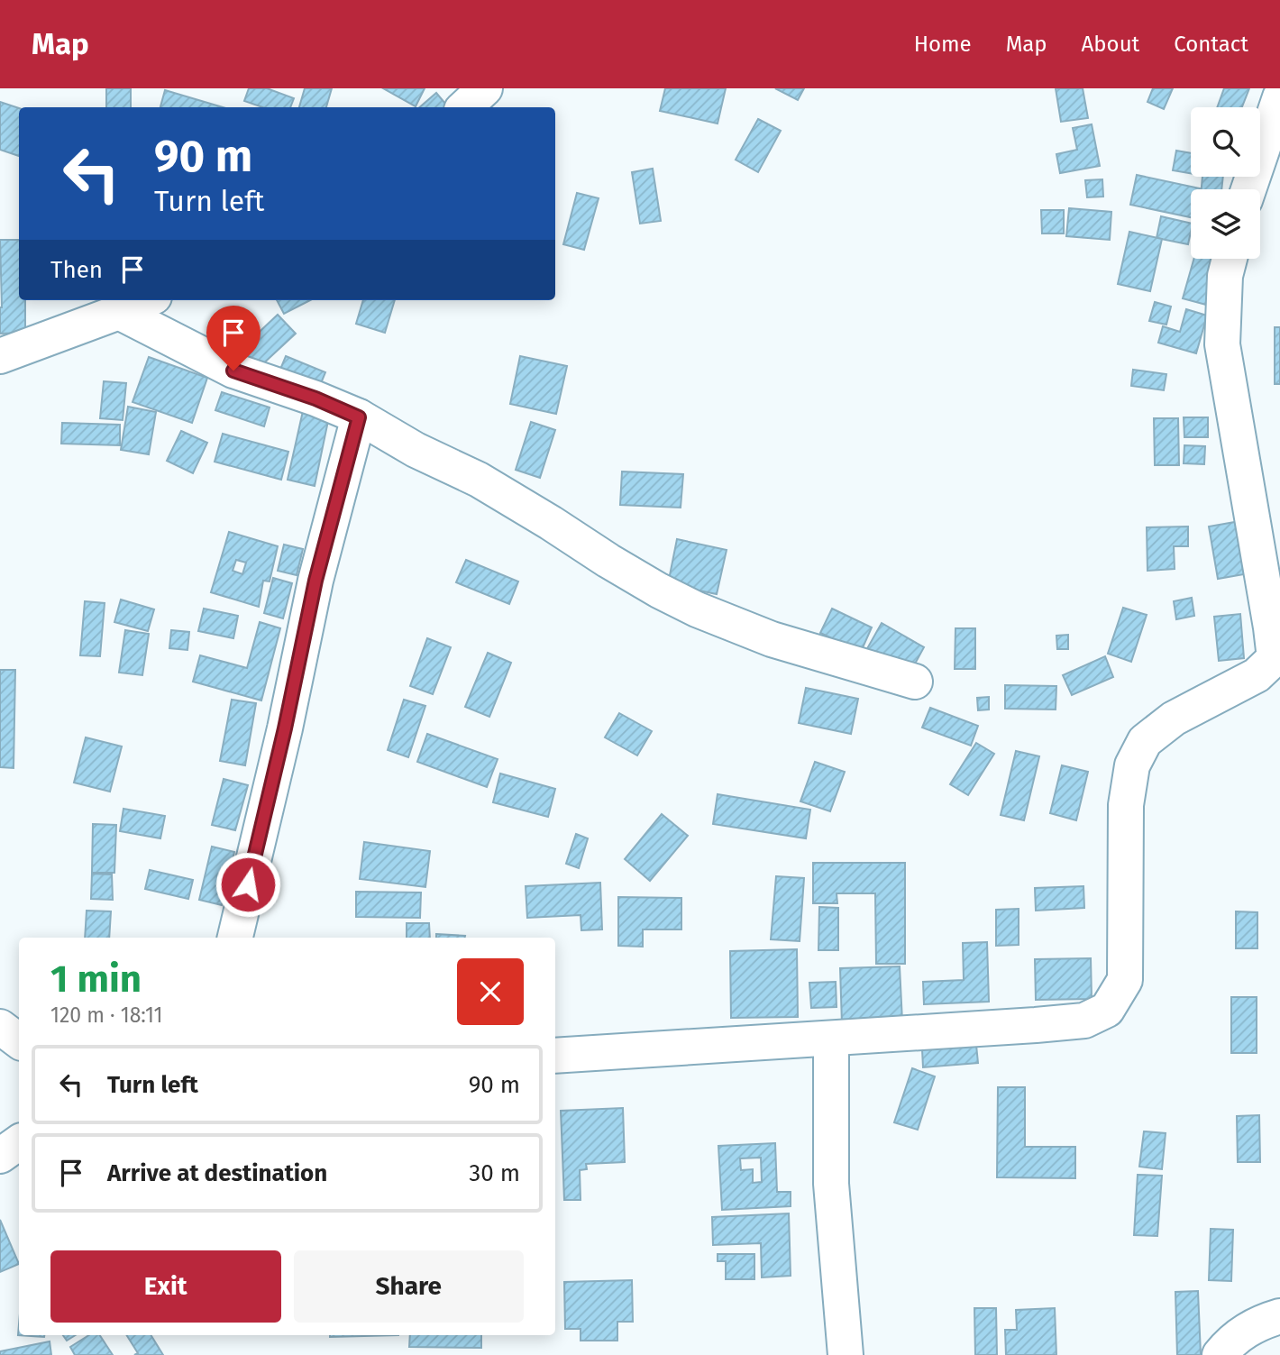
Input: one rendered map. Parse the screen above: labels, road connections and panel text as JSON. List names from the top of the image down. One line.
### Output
{"page":{"header":"Map","nav":["Home","Map","About","Contact"],"turn":["90 m","Turn left"],"then":"Then","heading":["1 min","120 m · 18:11"],"list":[{"name":"Turn left","value":"90 m"},{"name":"Arrive at destination","value":"30 m"}],"buttons":["Exit","Share"]}}
